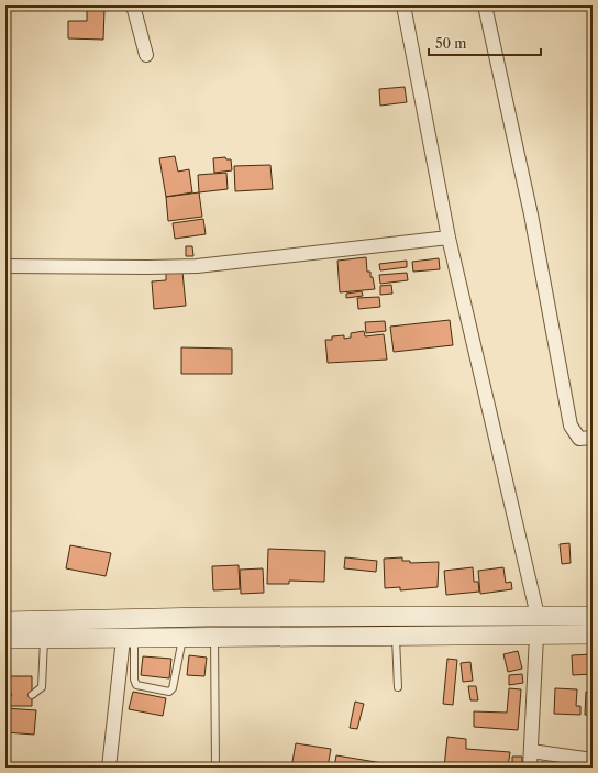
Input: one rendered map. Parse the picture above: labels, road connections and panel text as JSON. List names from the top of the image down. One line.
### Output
{"scale_bar":"50 m"}
